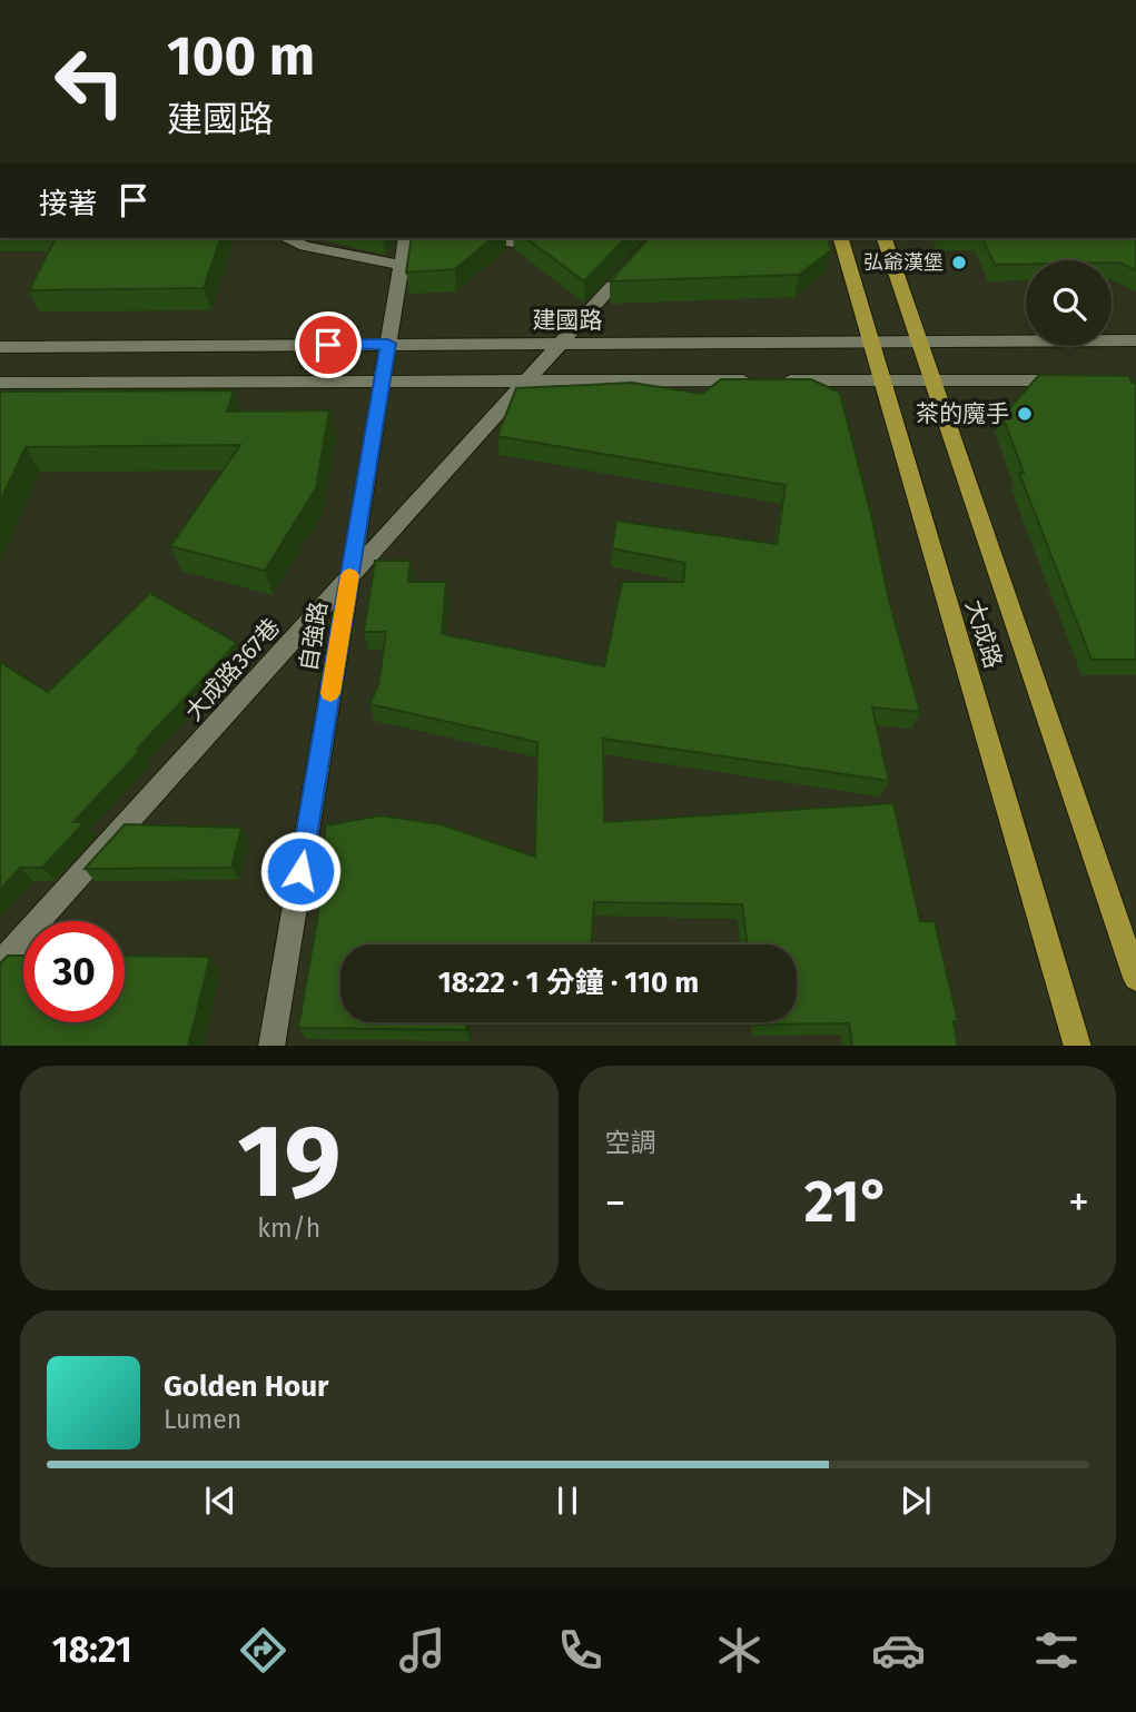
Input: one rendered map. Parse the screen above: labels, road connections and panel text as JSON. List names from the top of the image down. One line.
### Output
{"streets":{"main road":["大成路"],"street":["建國路","自強路","大成路367巷"]},"crossings":[["建國路","大成路"],["建國路","自強路"],["建國路","大成路367巷"],["自強路","大成路367巷"]],"places":["弘爺漢堡","茶的魔手"],"page":{"turn":["100 m","建國路"],"then":"接著","limit":"30","trip":"18:22 · 1 分鐘 · 110 m","tile":[["19","km/h"],"空調"],"heat":["−","21°","+"],"song":["Golden Hour","Lumen"],"tabs":"18:21"}}
